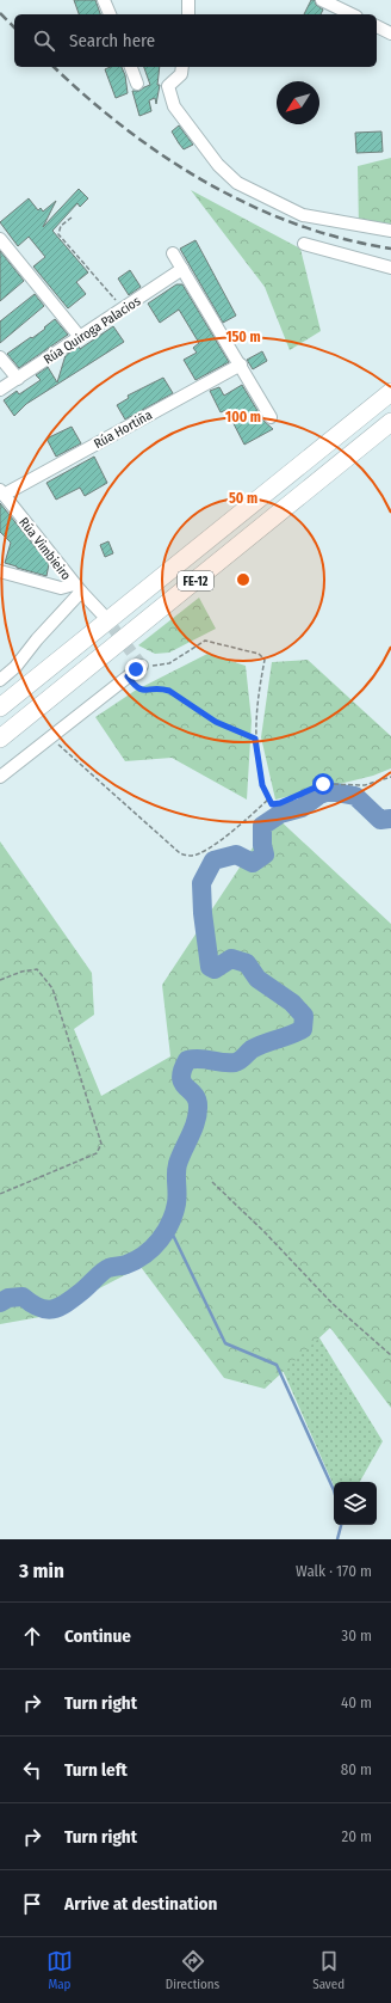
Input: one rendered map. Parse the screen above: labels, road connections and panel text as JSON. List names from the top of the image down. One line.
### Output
{"streets":{"highway":["FE-12"],"street":["Rúa Quiroga Palacios","Rúa Hortiña","Rúa Vimbieiro"]},"crossings":[["Rúa Hortiña","Rúa Vimbieiro"]],"north":"bottom left","page":{"search":"Search here","heading":["3 min","Walk · 170 m"],"list":[["Continue","30 m"],["Turn right","40 m"],["Turn left","80 m"],["Turn right","20 m"],"Arrive at destination"],"nav":["Map","Directions","Saved"]},"rings":["150 m","100 m","50 m"]}
